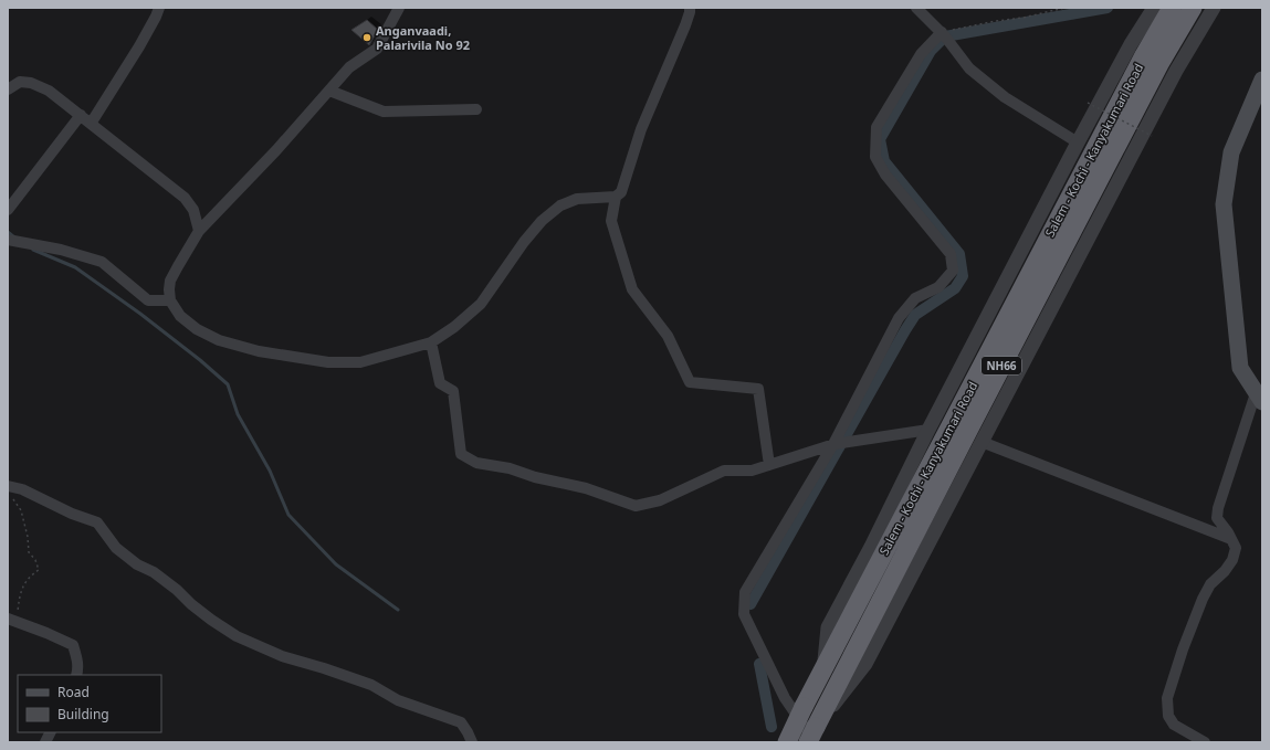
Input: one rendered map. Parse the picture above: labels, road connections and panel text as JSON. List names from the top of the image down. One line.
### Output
{"streets":{"highway":["Salem - Kochi - Kanyakumari Road","NH66"]},"places":["Anganvaadi, Palarivila No 92"],"legend":["Road","Building"]}
